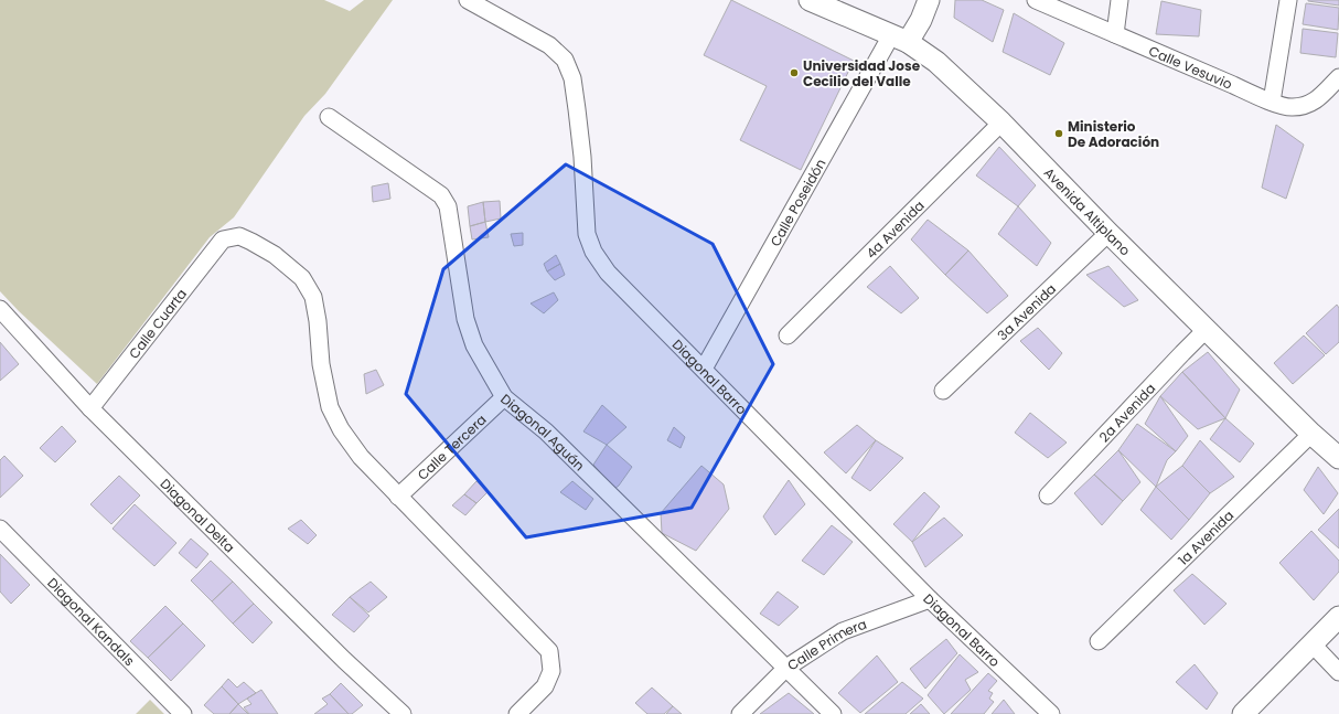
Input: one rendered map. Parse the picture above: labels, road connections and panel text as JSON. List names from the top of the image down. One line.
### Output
{"streets":{"street":["Calle Vesuvio","Calle Poseidón","Avenida Altiplano","4a Avenida","3a Avenida","Calle Cuarta","Diagonal Barro","2a Avenida","Diagonal Aguán","Calle Tercera","Diagonal Delta","1a Avenida","Diagonal Kandals","Calle Primera"]},"crossings":[["Calle Poseidón","Avenida Altiplano"],["Calle Poseidón","Diagonal Barro"],["Avenida Altiplano","4a Avenida"],["Avenida Altiplano","3a Avenida"],["Avenida Altiplano","2a Avenida"],["Avenida Altiplano","1a Avenida"],["Calle Cuarta","Calle Tercera"],["Calle Cuarta","Diagonal Delta"],["Diagonal Barro","Calle Primera"],["Diagonal Aguán","Calle Tercera"],["Diagonal Aguán","Calle Primera"]],"places":["Universidad Jose Cecilio del Valle","Ministerio De Adoración"]}
